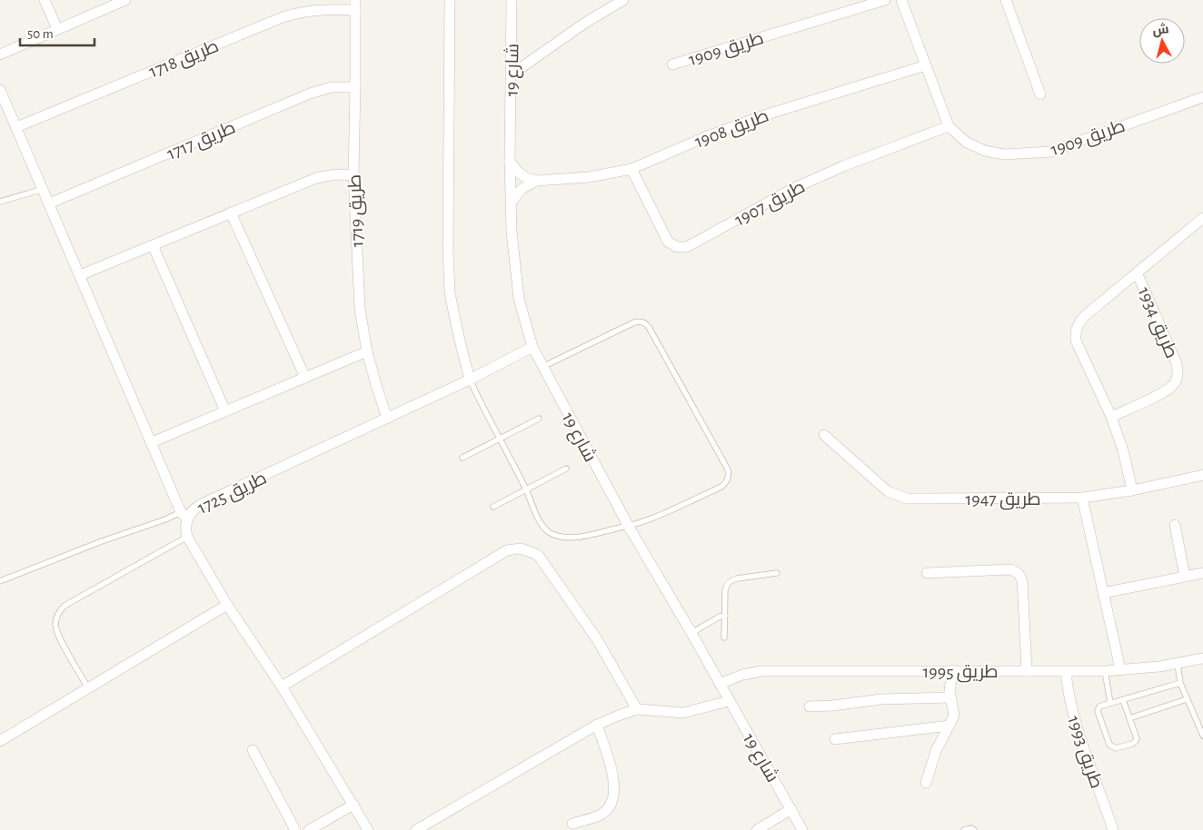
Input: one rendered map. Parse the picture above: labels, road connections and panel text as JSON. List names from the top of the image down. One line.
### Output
{"streets":{"street":["طريق 1909","طريق 1718","شارع 19","طريق 1908","طريق 1717","طريق 1907","طريق 1719","طريق 1934","طريق 1725","طريق 1947","طريق 1995","طريق 1993"]},"crossings":[["طريق 1909","طريق 1908"],["طريق 1909","طريق 1907"],["طريق 1718","طريق 1719"],["شارع 19","طريق 1725"],["شارع 19","طريق 1995"],["طريق 1908","طريق 1907"],["طريق 1717","طريق 1719"],["طريق 1719","طريق 1725"],["طريق 1934","طريق 1947"],["طريق 1995","طريق 1993"]],"scale_bar":"50 m","north":"top"}
